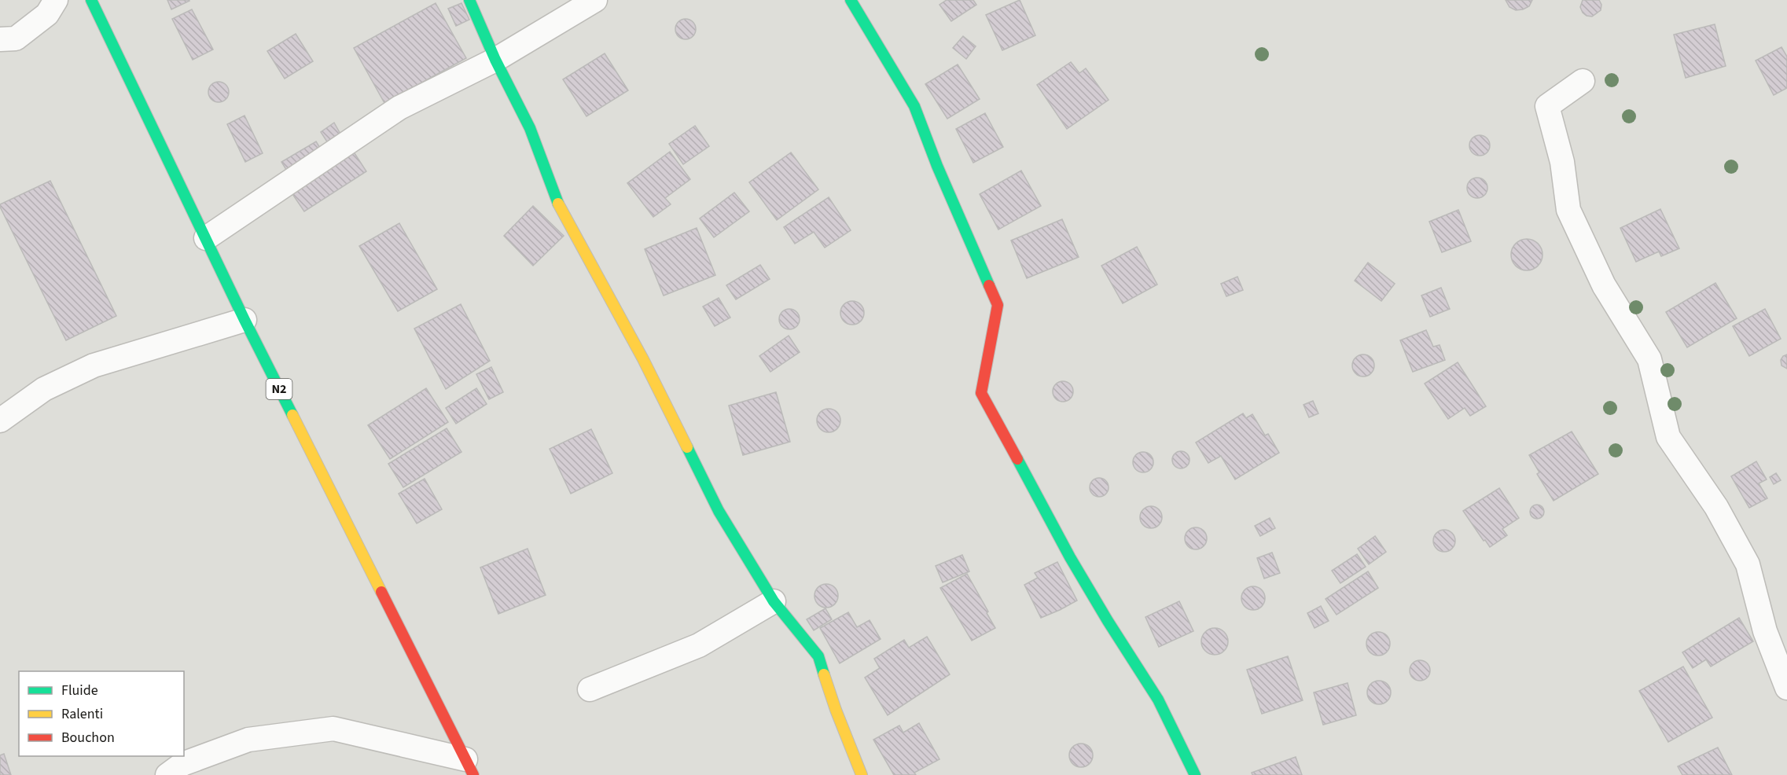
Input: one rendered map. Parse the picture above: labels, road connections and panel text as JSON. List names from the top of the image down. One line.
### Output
{"streets":{"main road":["N2"]},"legend":["Fluide","Ralenti","Bouchon"]}
